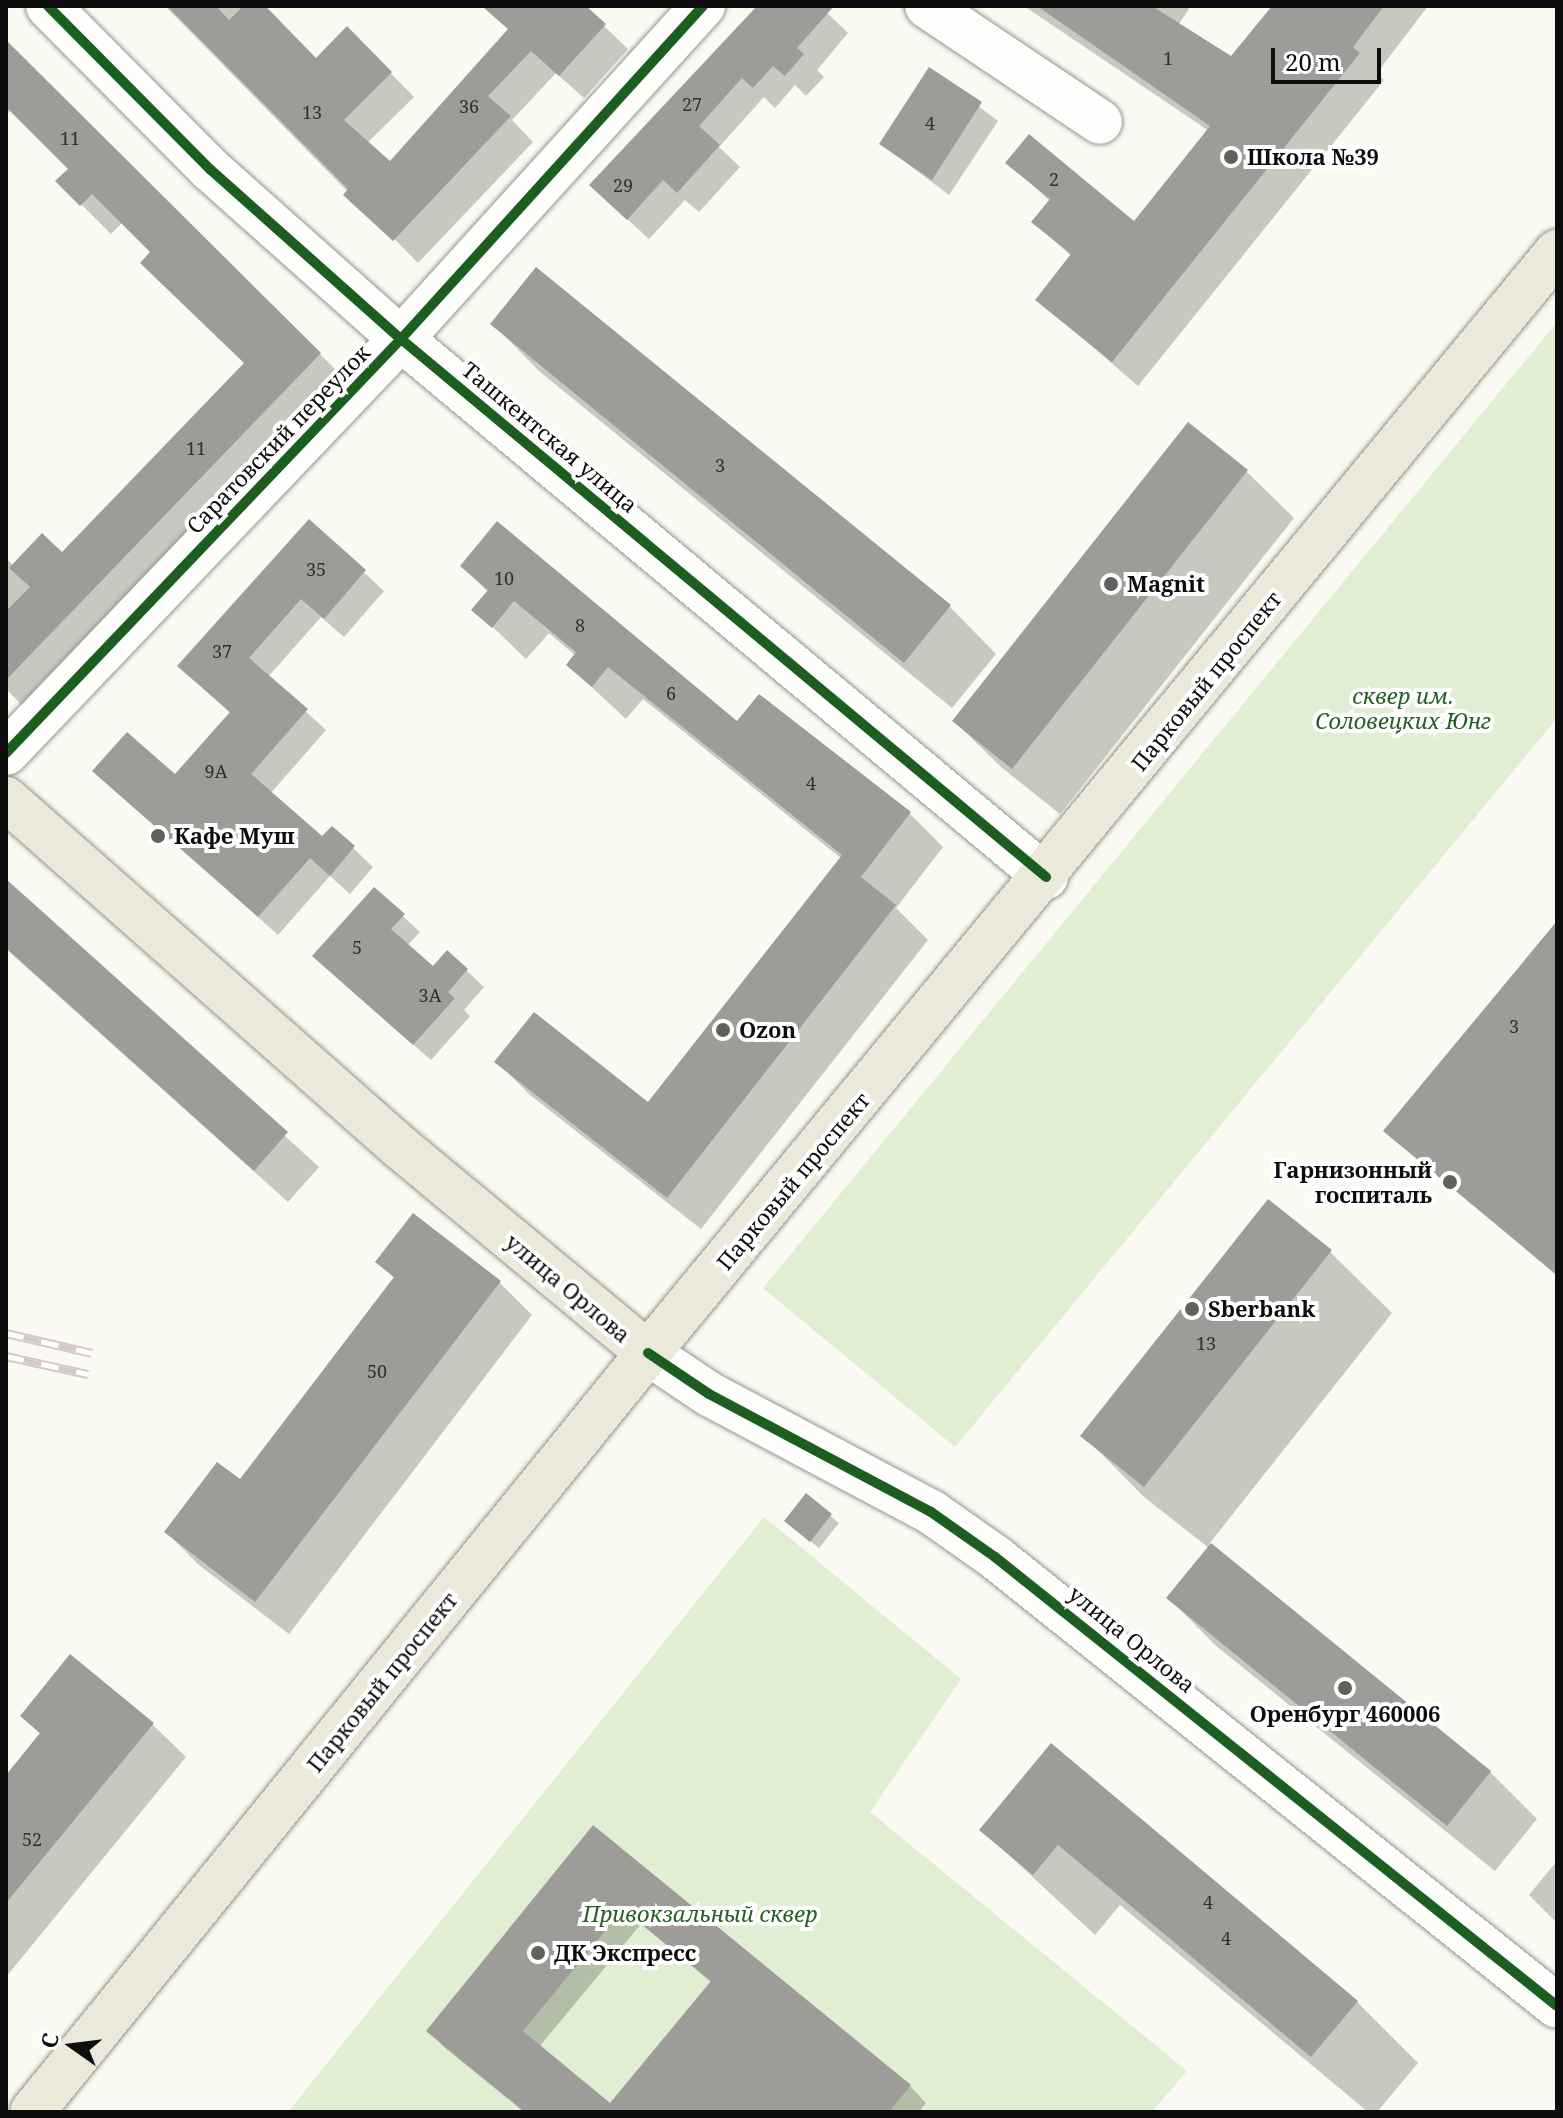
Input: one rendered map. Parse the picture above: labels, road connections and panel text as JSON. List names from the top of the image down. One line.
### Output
{"streets":{"main road":["Парковый проспект","улица Орлова"],"street":["Ташкентская улица","Саратовский переулок"]},"crossings":[["Ташкентская улица","Саратовский переулок"],["Ташкентская улица","Парковый проспект"],["Парковый проспект","улица Орлова"]],"parks":["сквер им. Соловецких Юнг","Привокзальный сквер"],"places":["Школа №39","Magnit","Кафе Муш","Ozon","Гарнизонный госпиталь","Sberbank","Оренбург 460006","ДК Экспресс"],"house_numbers":["1","27","36","13","4","11","2","29","11","3","35","10","8","37","6","9А","4","5","3А","3","13","50","52","4","4"],"scale_bar":"20 m","north":"left"}
